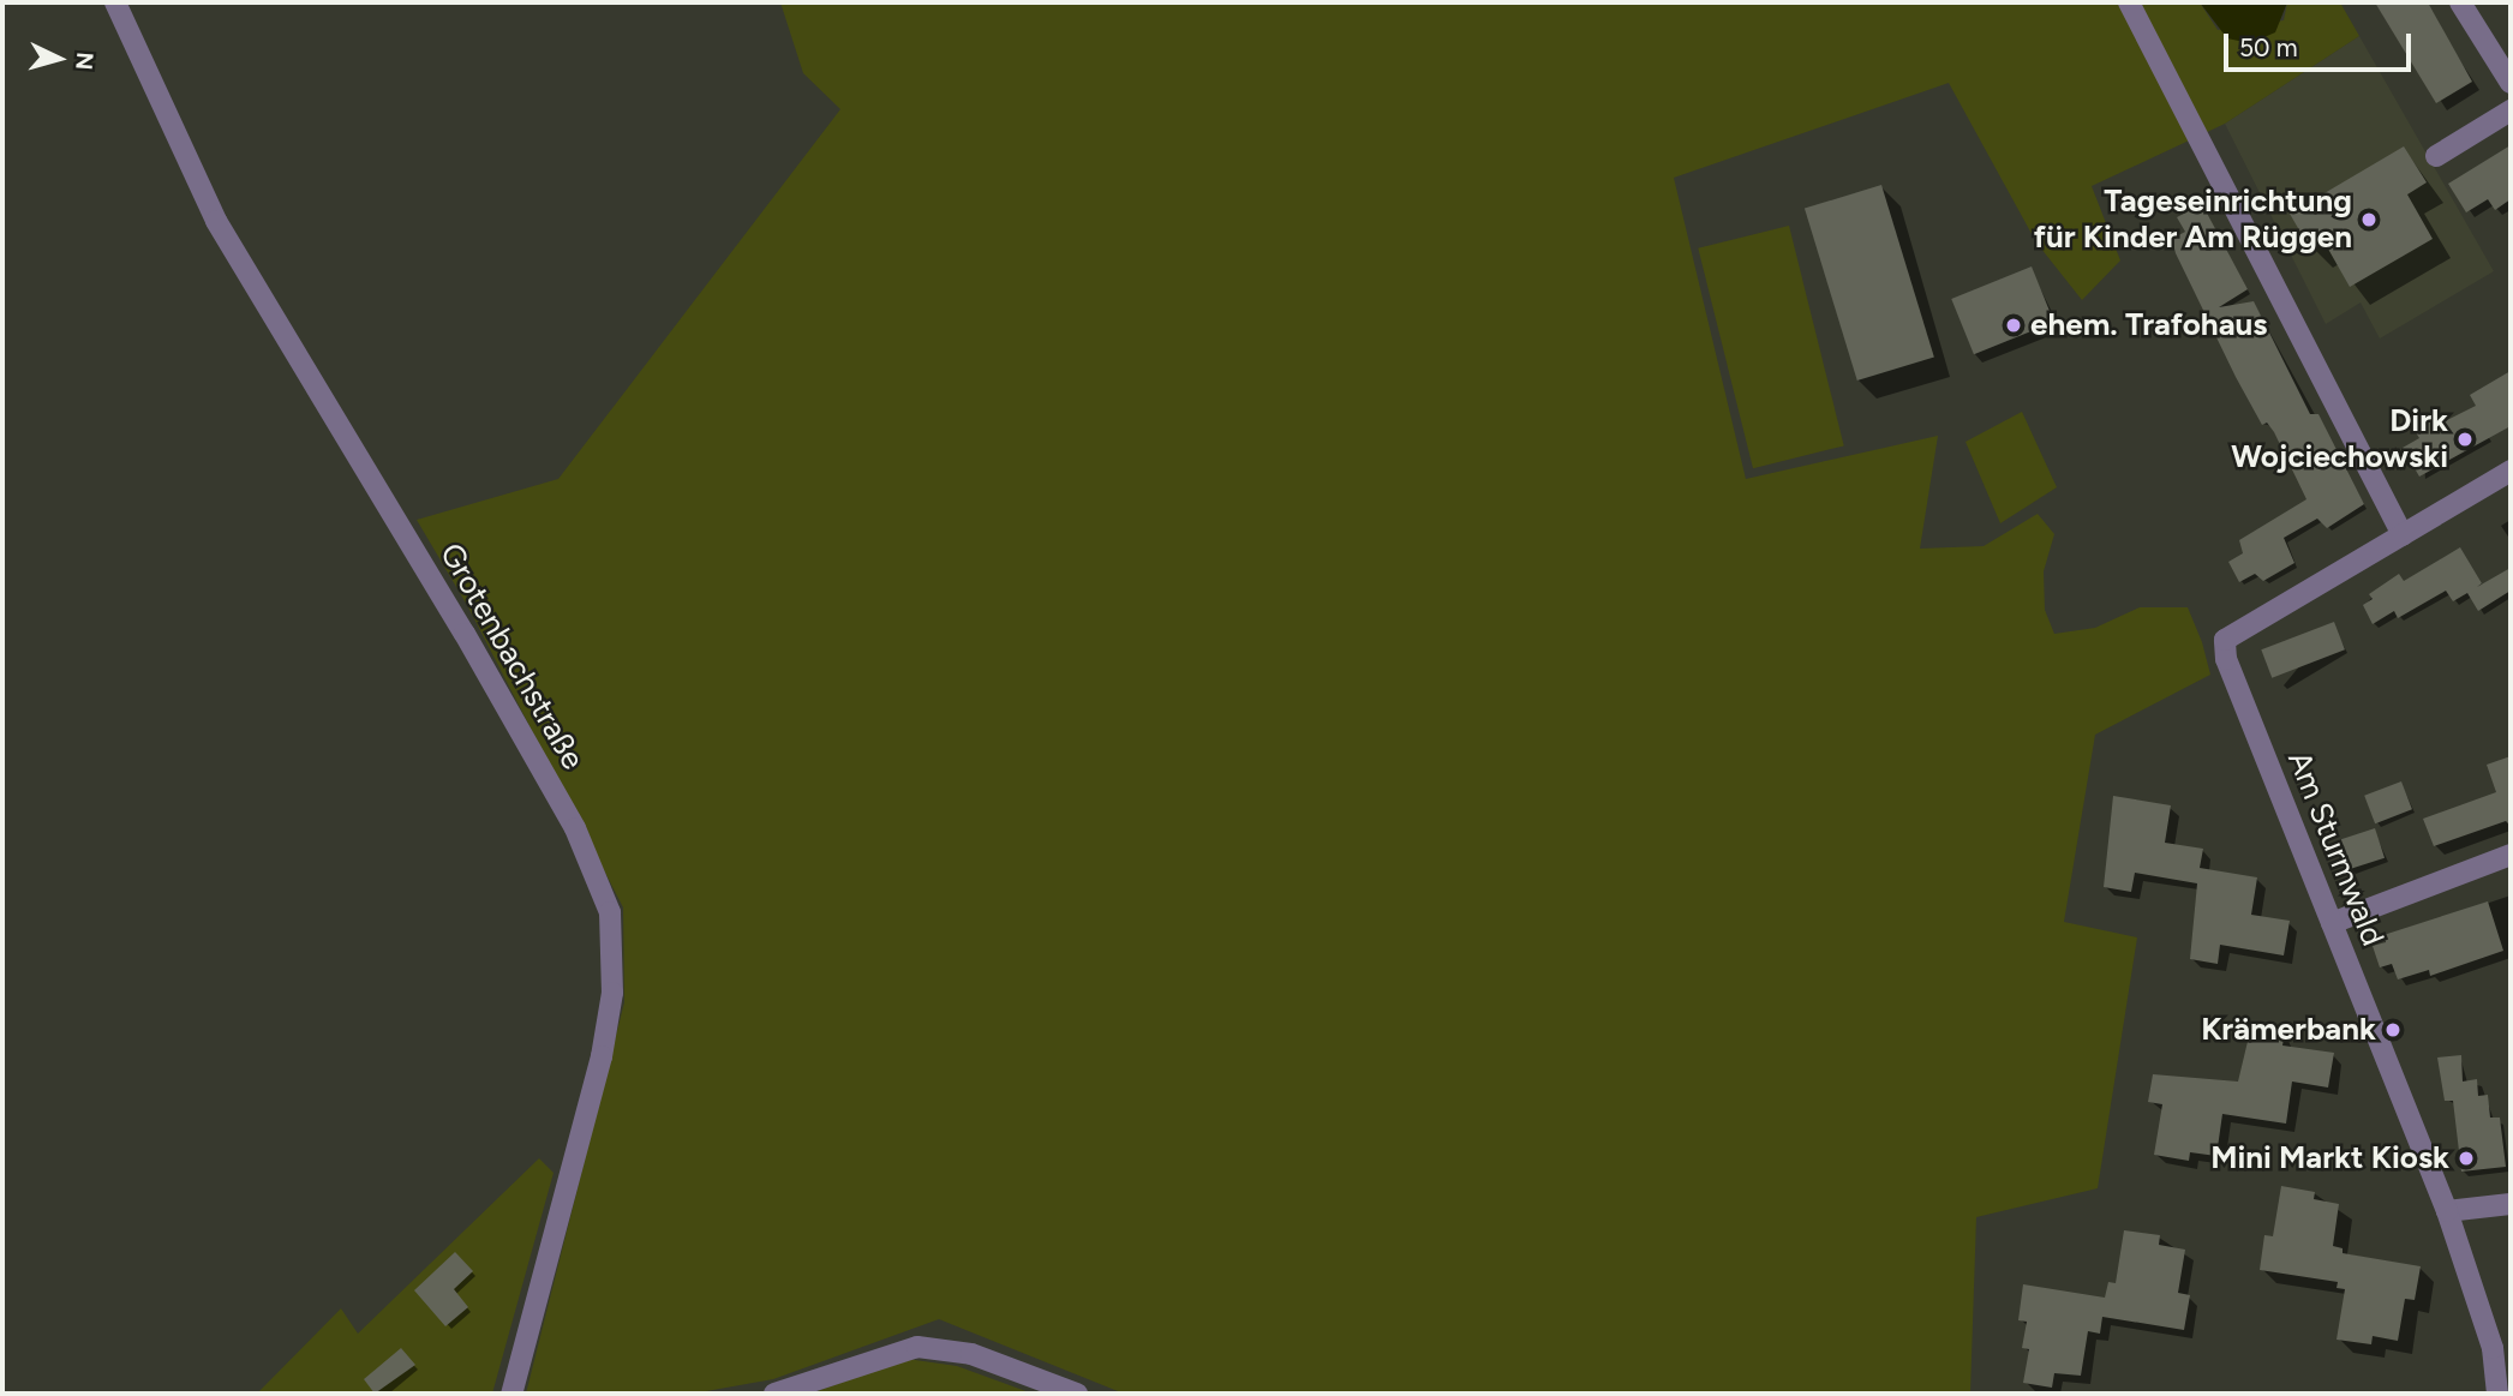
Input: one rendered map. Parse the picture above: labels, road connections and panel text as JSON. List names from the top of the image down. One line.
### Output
{"streets":{"street":["Grotenbachstraße","Am Sturmwald"]},"places":["Tageseinrichtung für Kinder Am Rüggen","ehem. Trafohaus","Dirk Wojciechowski","Krämerbank","Mini Markt Kiosk"],"scale_bar":"50 m","north":"right"}
